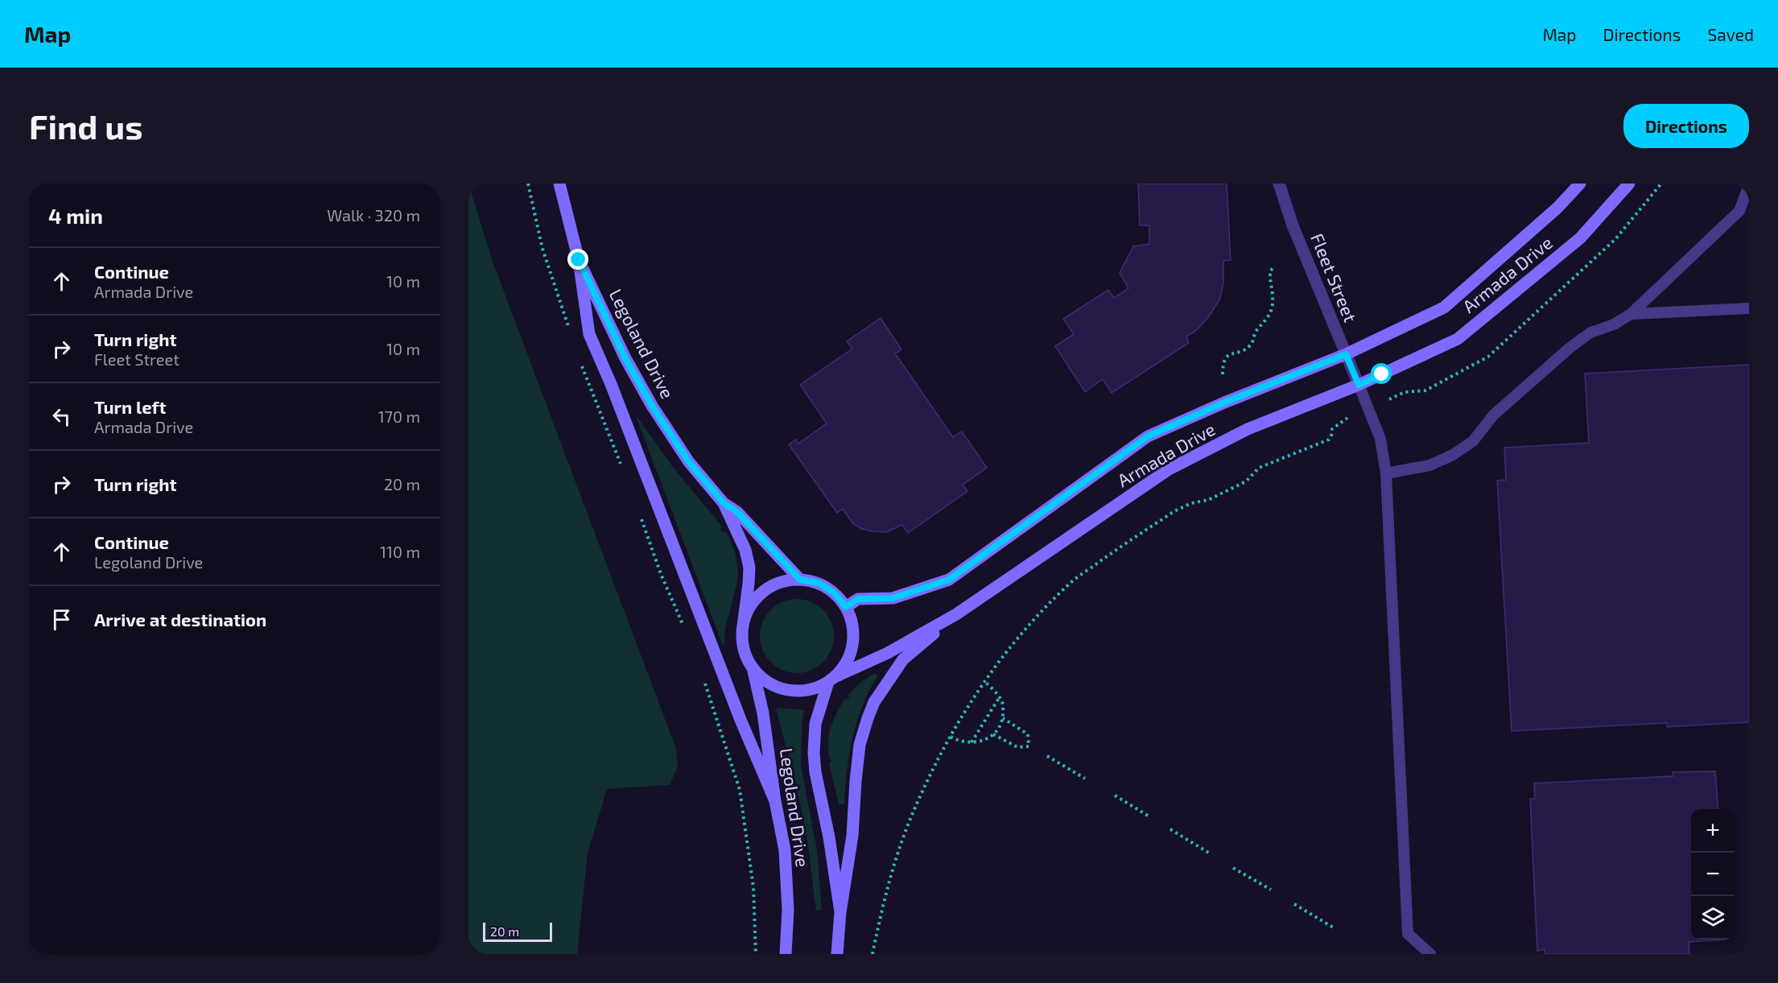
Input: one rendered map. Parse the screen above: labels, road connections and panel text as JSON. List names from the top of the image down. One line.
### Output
{"streets":{"main road":["Armada Drive","Legoland Drive"],"street":["Fleet Street"]},"crossings":[["Armada Drive","Fleet Street"],["Armada Drive","Legoland Drive"]],"scale_bar":"20 m","page":{"header":"Map","nav":["Map","Directions","Saved"],"buttons":"Directions","title":"Find us","heading":["4 min","Walk · 320 m"],"list":[["Continue","Armada Drive","10 m"],["Turn right","Fleet Street","10 m"],["Turn left","Armada Drive","170 m"],["Turn right","20 m"],["Continue","Legoland Drive","110 m"],"Arrive at destination"],"map_buttons":["+","−"],"scale":"20 m"}}
